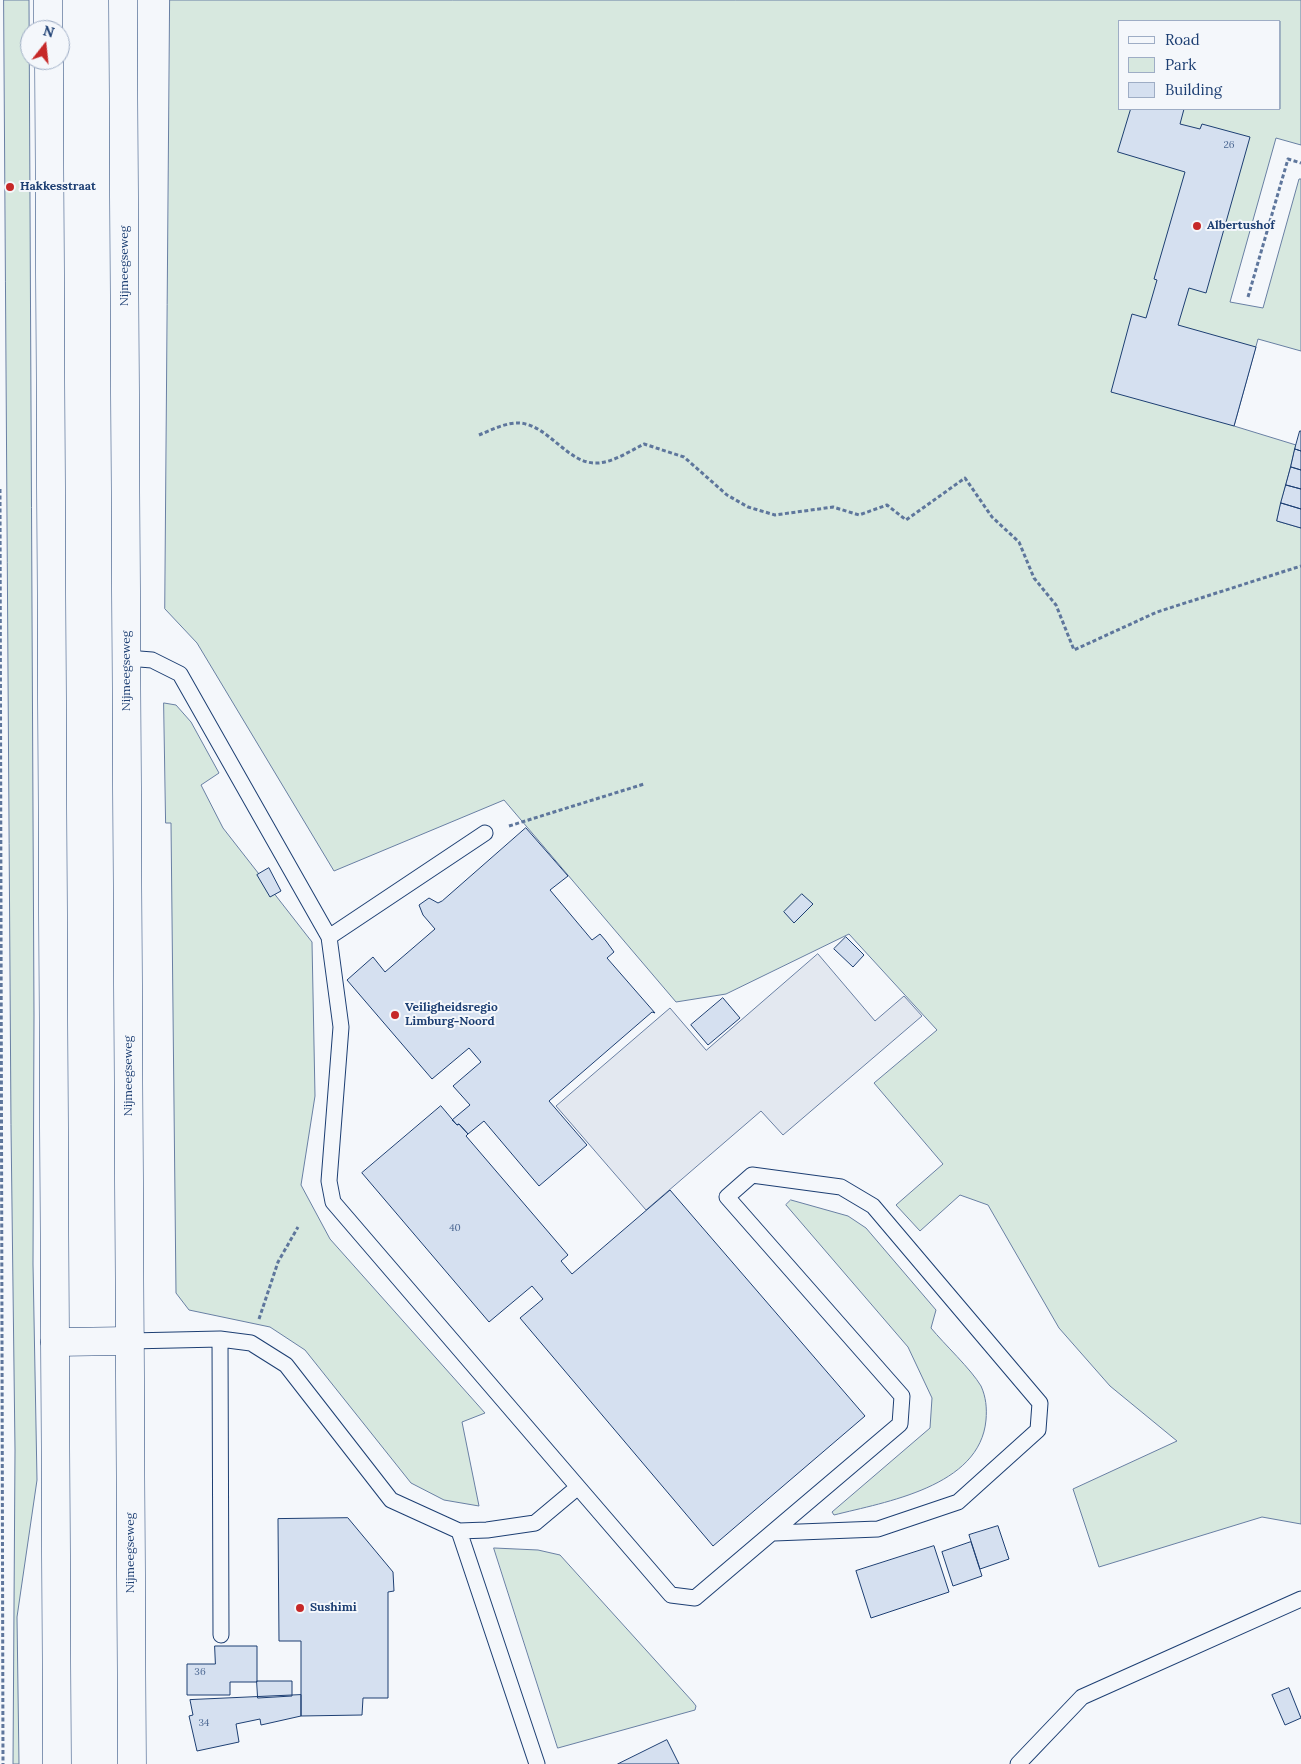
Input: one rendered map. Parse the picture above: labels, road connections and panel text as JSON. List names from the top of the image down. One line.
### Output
{"streets":{"main road":["Nijmeegseweg"]},"places":["Hakkesstraat","Albertushof","Veiligheidsregio Limburg-Noord","Sushimi"],"house_numbers":["26","40","36","34"],"legend":["Road","Park","Building"],"north":"top"}
